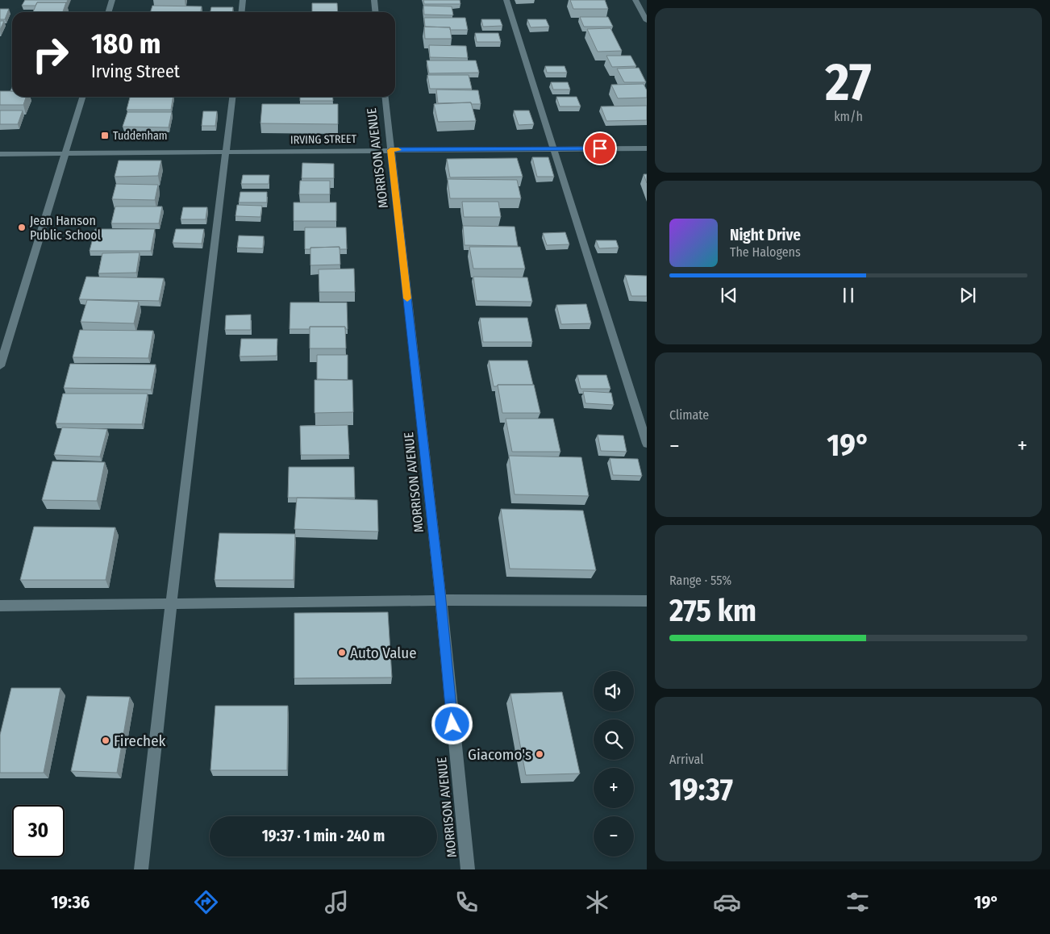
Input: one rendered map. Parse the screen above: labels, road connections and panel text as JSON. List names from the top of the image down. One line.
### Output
{"streets":{"street":["IRVING STREET","MORRISON AVENUE"]},"crossings":[["IRVING STREET","MORRISON AVENUE"]],"places":{"transit":["Tuddenham"],"other":["Jean Hanson Public School","Auto Value","Firechek","Giacomo's"]},"page":{"tile":[["27","km/h"],"Climate",["Range · 55%","275 km"],["Arrival","19:37"]],"turn":["180 m","Irving Street"],"song":["Night Drive","The Halogens"],"heat":["−","19°","+"],"map_buttons":["+","−"],"limit":"30","trip":"19:37 · 1 min · 240 m","tabs":["19:36","19°"]}}
